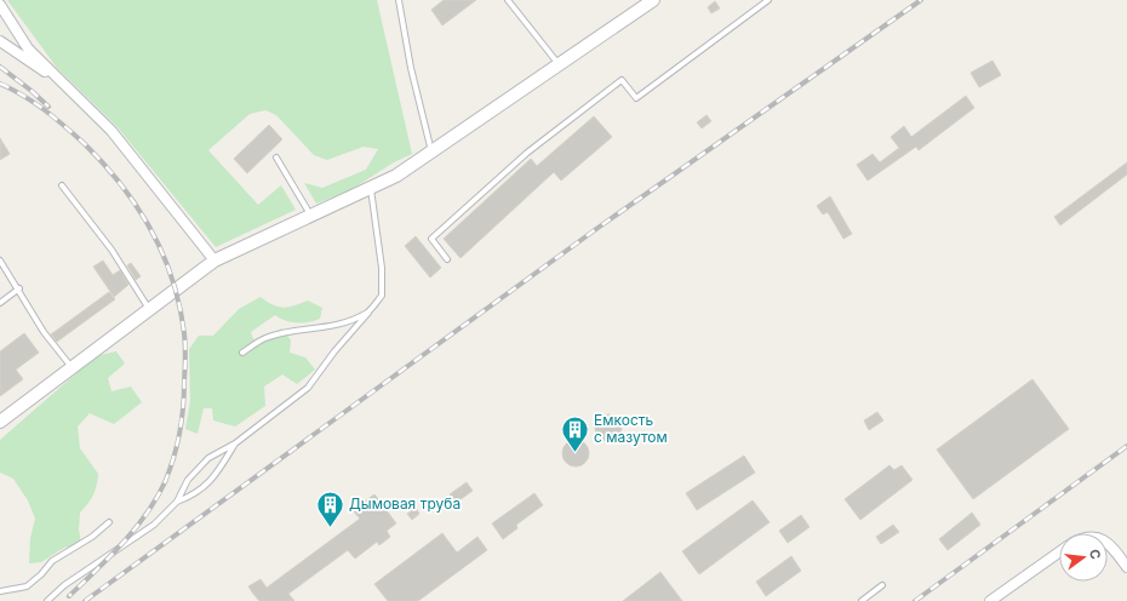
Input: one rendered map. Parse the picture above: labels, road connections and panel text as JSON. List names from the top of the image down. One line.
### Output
{"places":{"building":["Емкость с мазутом","Дымовая труба"]},"north":"right"}
